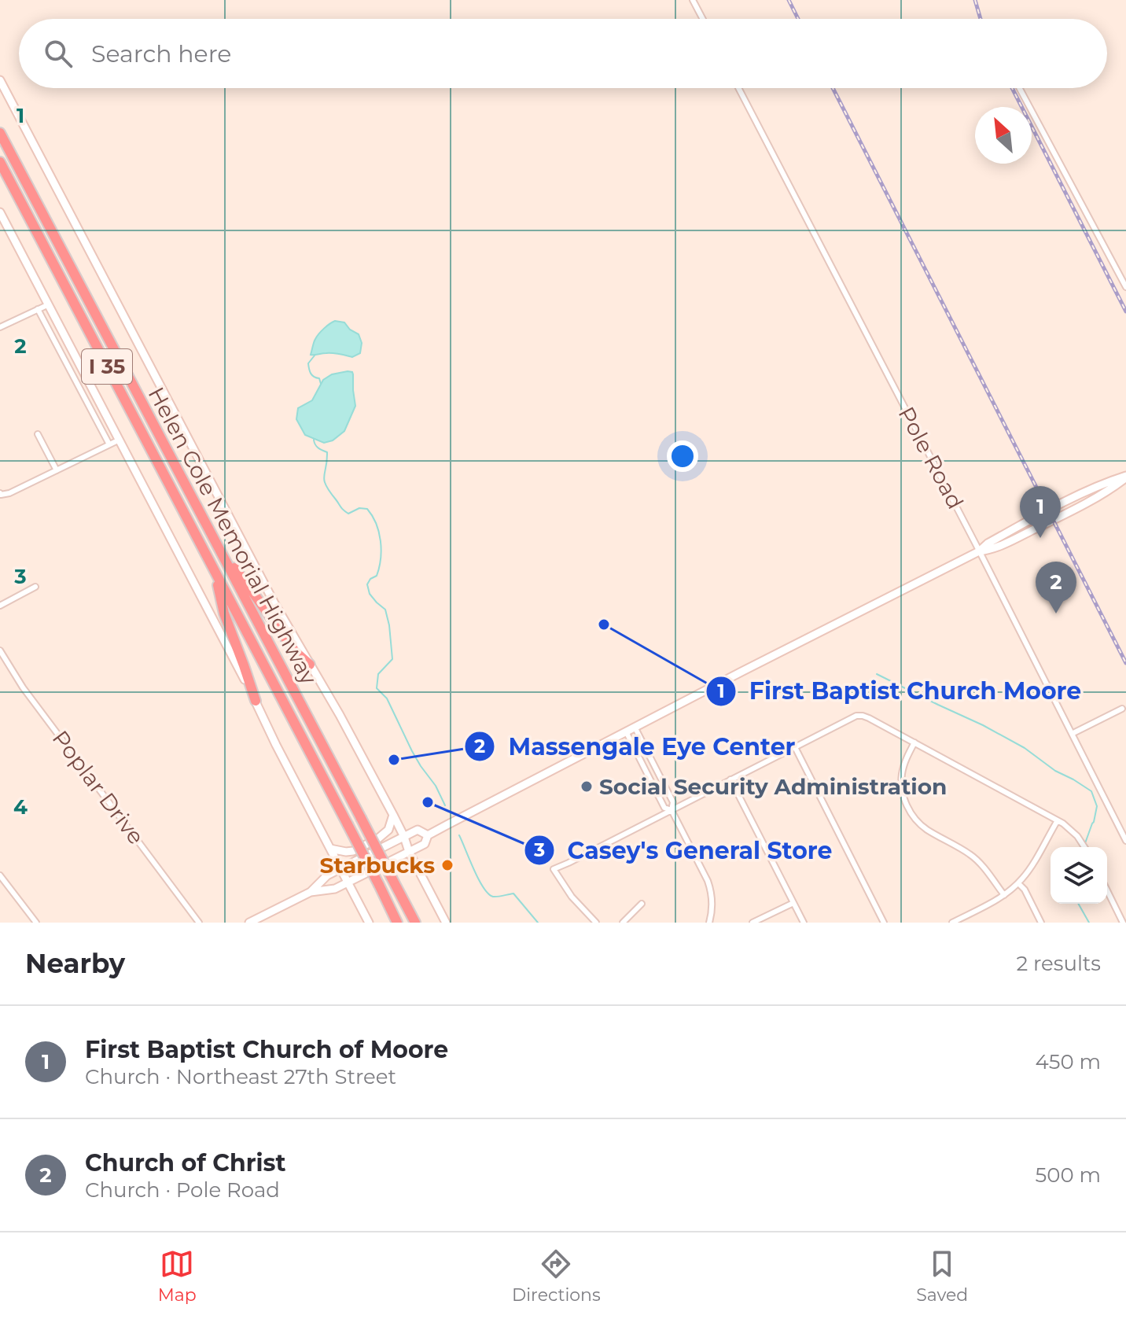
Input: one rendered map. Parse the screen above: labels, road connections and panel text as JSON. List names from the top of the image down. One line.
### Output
{"streets":{"highway":["I 35","Helen Cole Memorial Highway"],"street":["Pole Road","Poplar Drive"]},"places":["First Baptist Church Moore","Massengale Eye Center","Social Security Administration","Casey's General Store","Starbucks"],"north":"top left","page":{"search":"Search here","pins":["1","2"],"heading":["Nearby","2 results"],"list":[{"mark":"1","name":"First Baptist Church of Moore","note":"Church · Northeast 27th Street","value":"450 m"},{"mark":"2","name":"Church of Christ","note":"Church · Pole Road","value":"500 m"}],"nav":["Map","Directions","Saved"]},"grid":{"rows":["1","2","3","4"]}}
